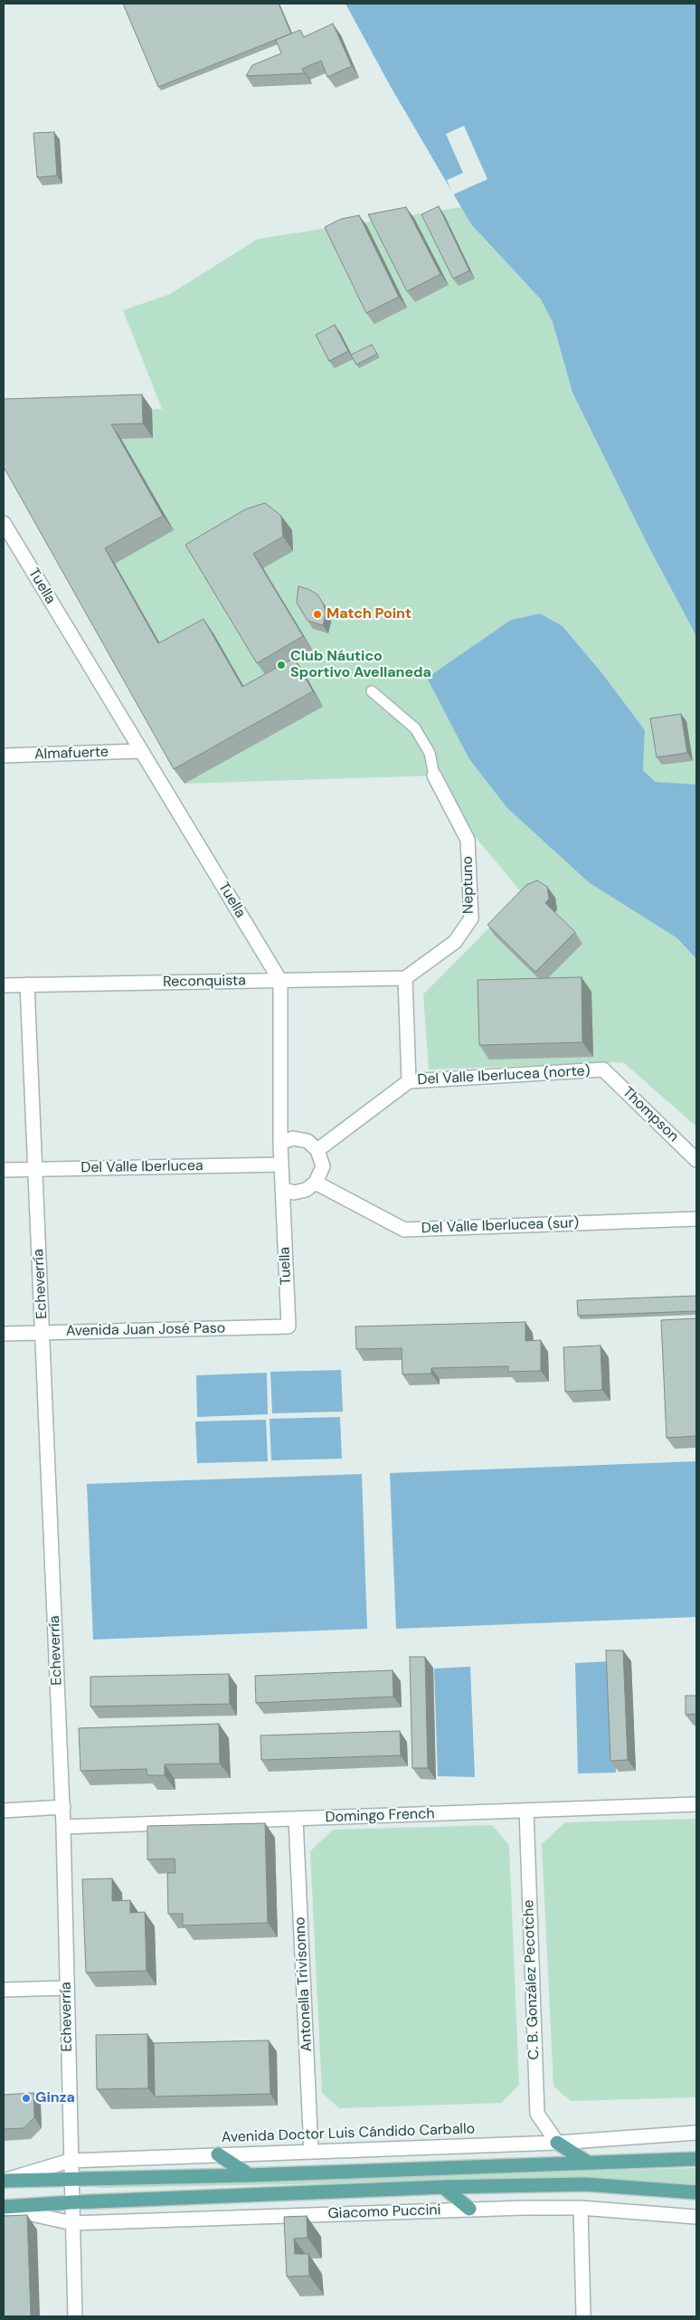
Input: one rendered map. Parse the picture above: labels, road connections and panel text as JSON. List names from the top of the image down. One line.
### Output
{"streets":{"main road":["Avenida Doctor Luis Cándido Carballo"],"street":["Tuella","Almafuerte","Neptuno","Reconquista","Del Valle Iberlucea (norte)","Thompson","Del Valle Iberlucea","Del Valle Iberlucea (sur)","Echeverría","Avenida Juan José Paso","Domingo French","C. B. González Pecotche","Antonella Trivisonno","Giacomo Puccini"]},"crossings":[["Tuella","Almafuerte"],["Tuella","Reconquista"],["Tuella","Del Valle Iberlucea (norte)"],["Tuella","Del Valle Iberlucea"],["Tuella","Del Valle Iberlucea (sur)"],["Tuella","Avenida Juan José Paso"],["Neptuno","Reconquista"],["Reconquista","Echeverría"],["Del Valle Iberlucea (norte)","Thompson"],["Del Valle Iberlucea (norte)","Del Valle Iberlucea"],["Del Valle Iberlucea (norte)","Del Valle Iberlucea (sur)"],["Del Valle Iberlucea","Del Valle Iberlucea (sur)"],["Del Valle Iberlucea","Echeverría"],["Echeverría","Avenida Juan José Paso"],["Echeverría","Domingo French"],["Echeverría","Avenida Doctor Luis Cándido Carballo"],["Echeverría","Giacomo Puccini"],["Domingo French","C. B. González Pecotche"],["Domingo French","Antonella Trivisonno"],["C. B. González Pecotche","Avenida Doctor Luis Cándido Carballo"],["Antonella Trivisonno","Avenida Doctor Luis Cándido Carballo"]],"places":["Match Point","Club Náutico Sportivo Avellaneda","Ginza"]}
